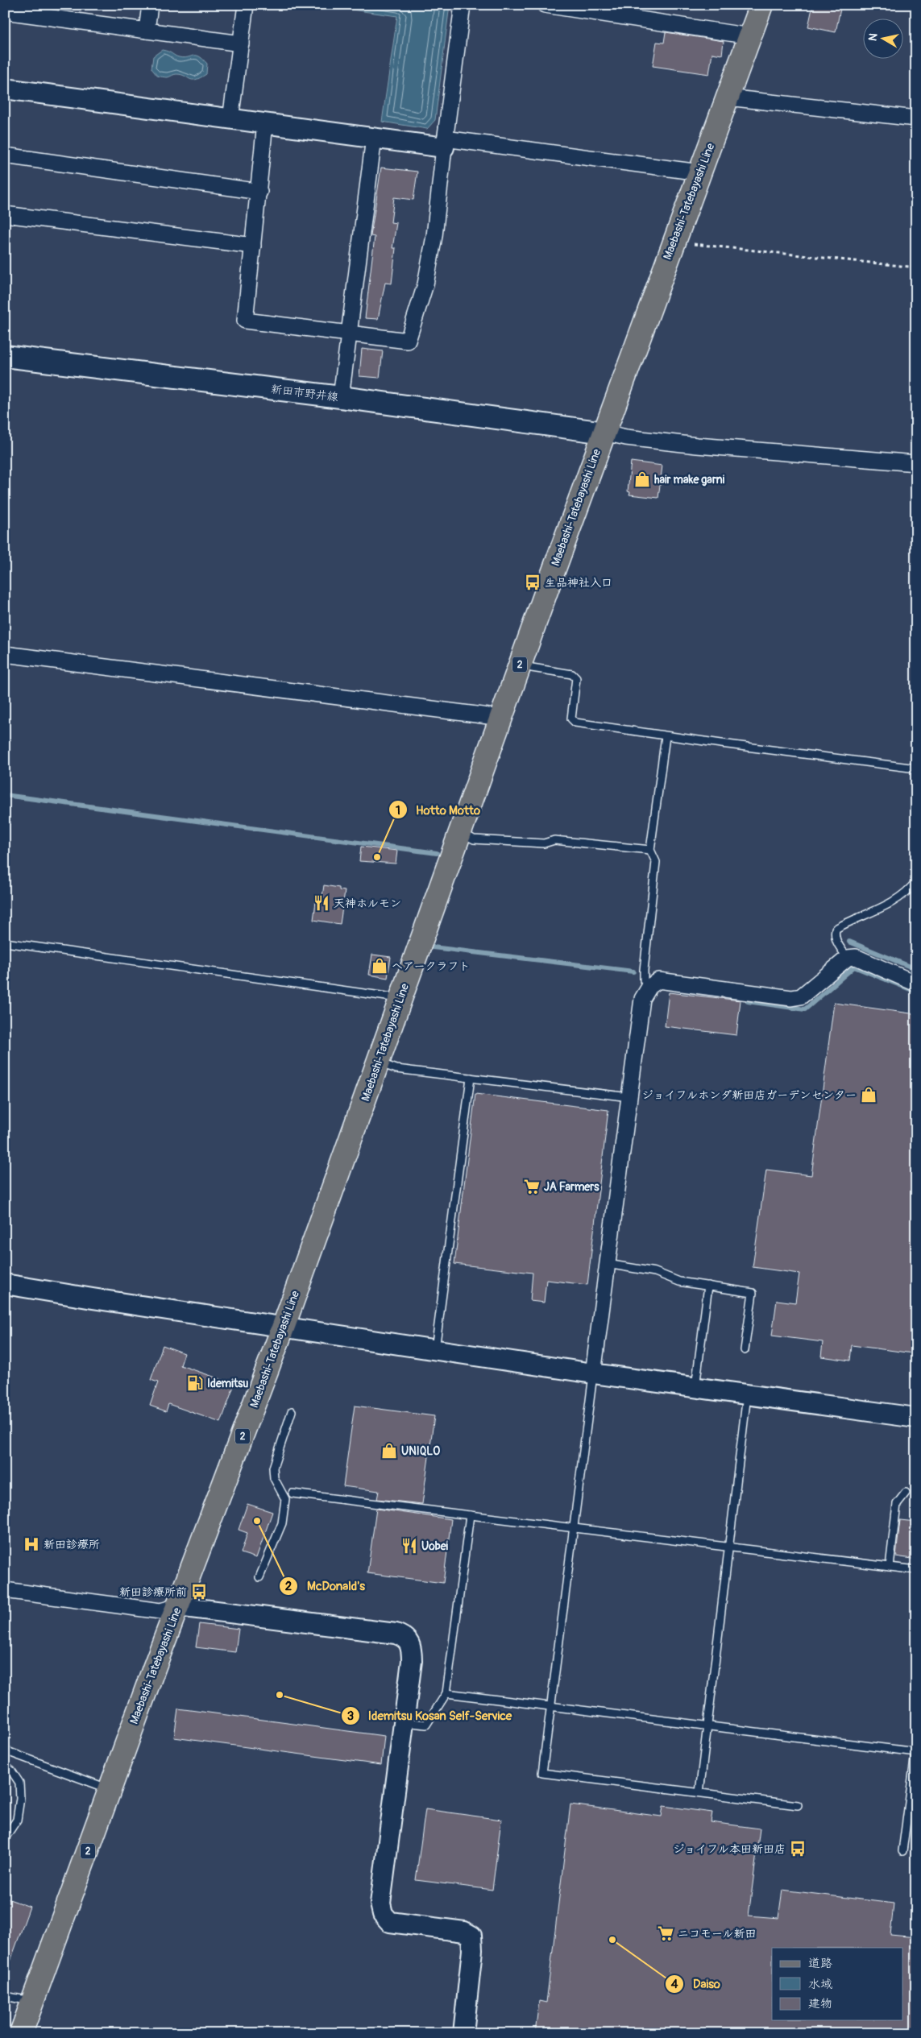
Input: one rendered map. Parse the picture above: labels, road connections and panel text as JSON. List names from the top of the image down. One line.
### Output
{"streets":{"main road":["Maebashi-Tatebayashi Line","新田市野井線","2"]},"crossings":[["Maebashi-Tatebayashi Line","新田市野井線"]],"places":{"shop":["hair make garni","ヘアークラフト","ジョイフルホンダ新田店ガーデンセンター","UNIQLO"],"bus stop":["生品神社入口","新田診療所前","ジョイフル本田新田店"],"other":["Hotto Motto","McDonald's","Idemitsu Kosan Self-Service","Daiso"],"restaurant":["天神ホルモン","Uobei"],"supermarket":["JA Farmers","ニコモール新田"],"fuel station":["Idemitsu"],"hospital":["新田診療所"]},"legend":["道路","水域","建物"],"north":"left"}
